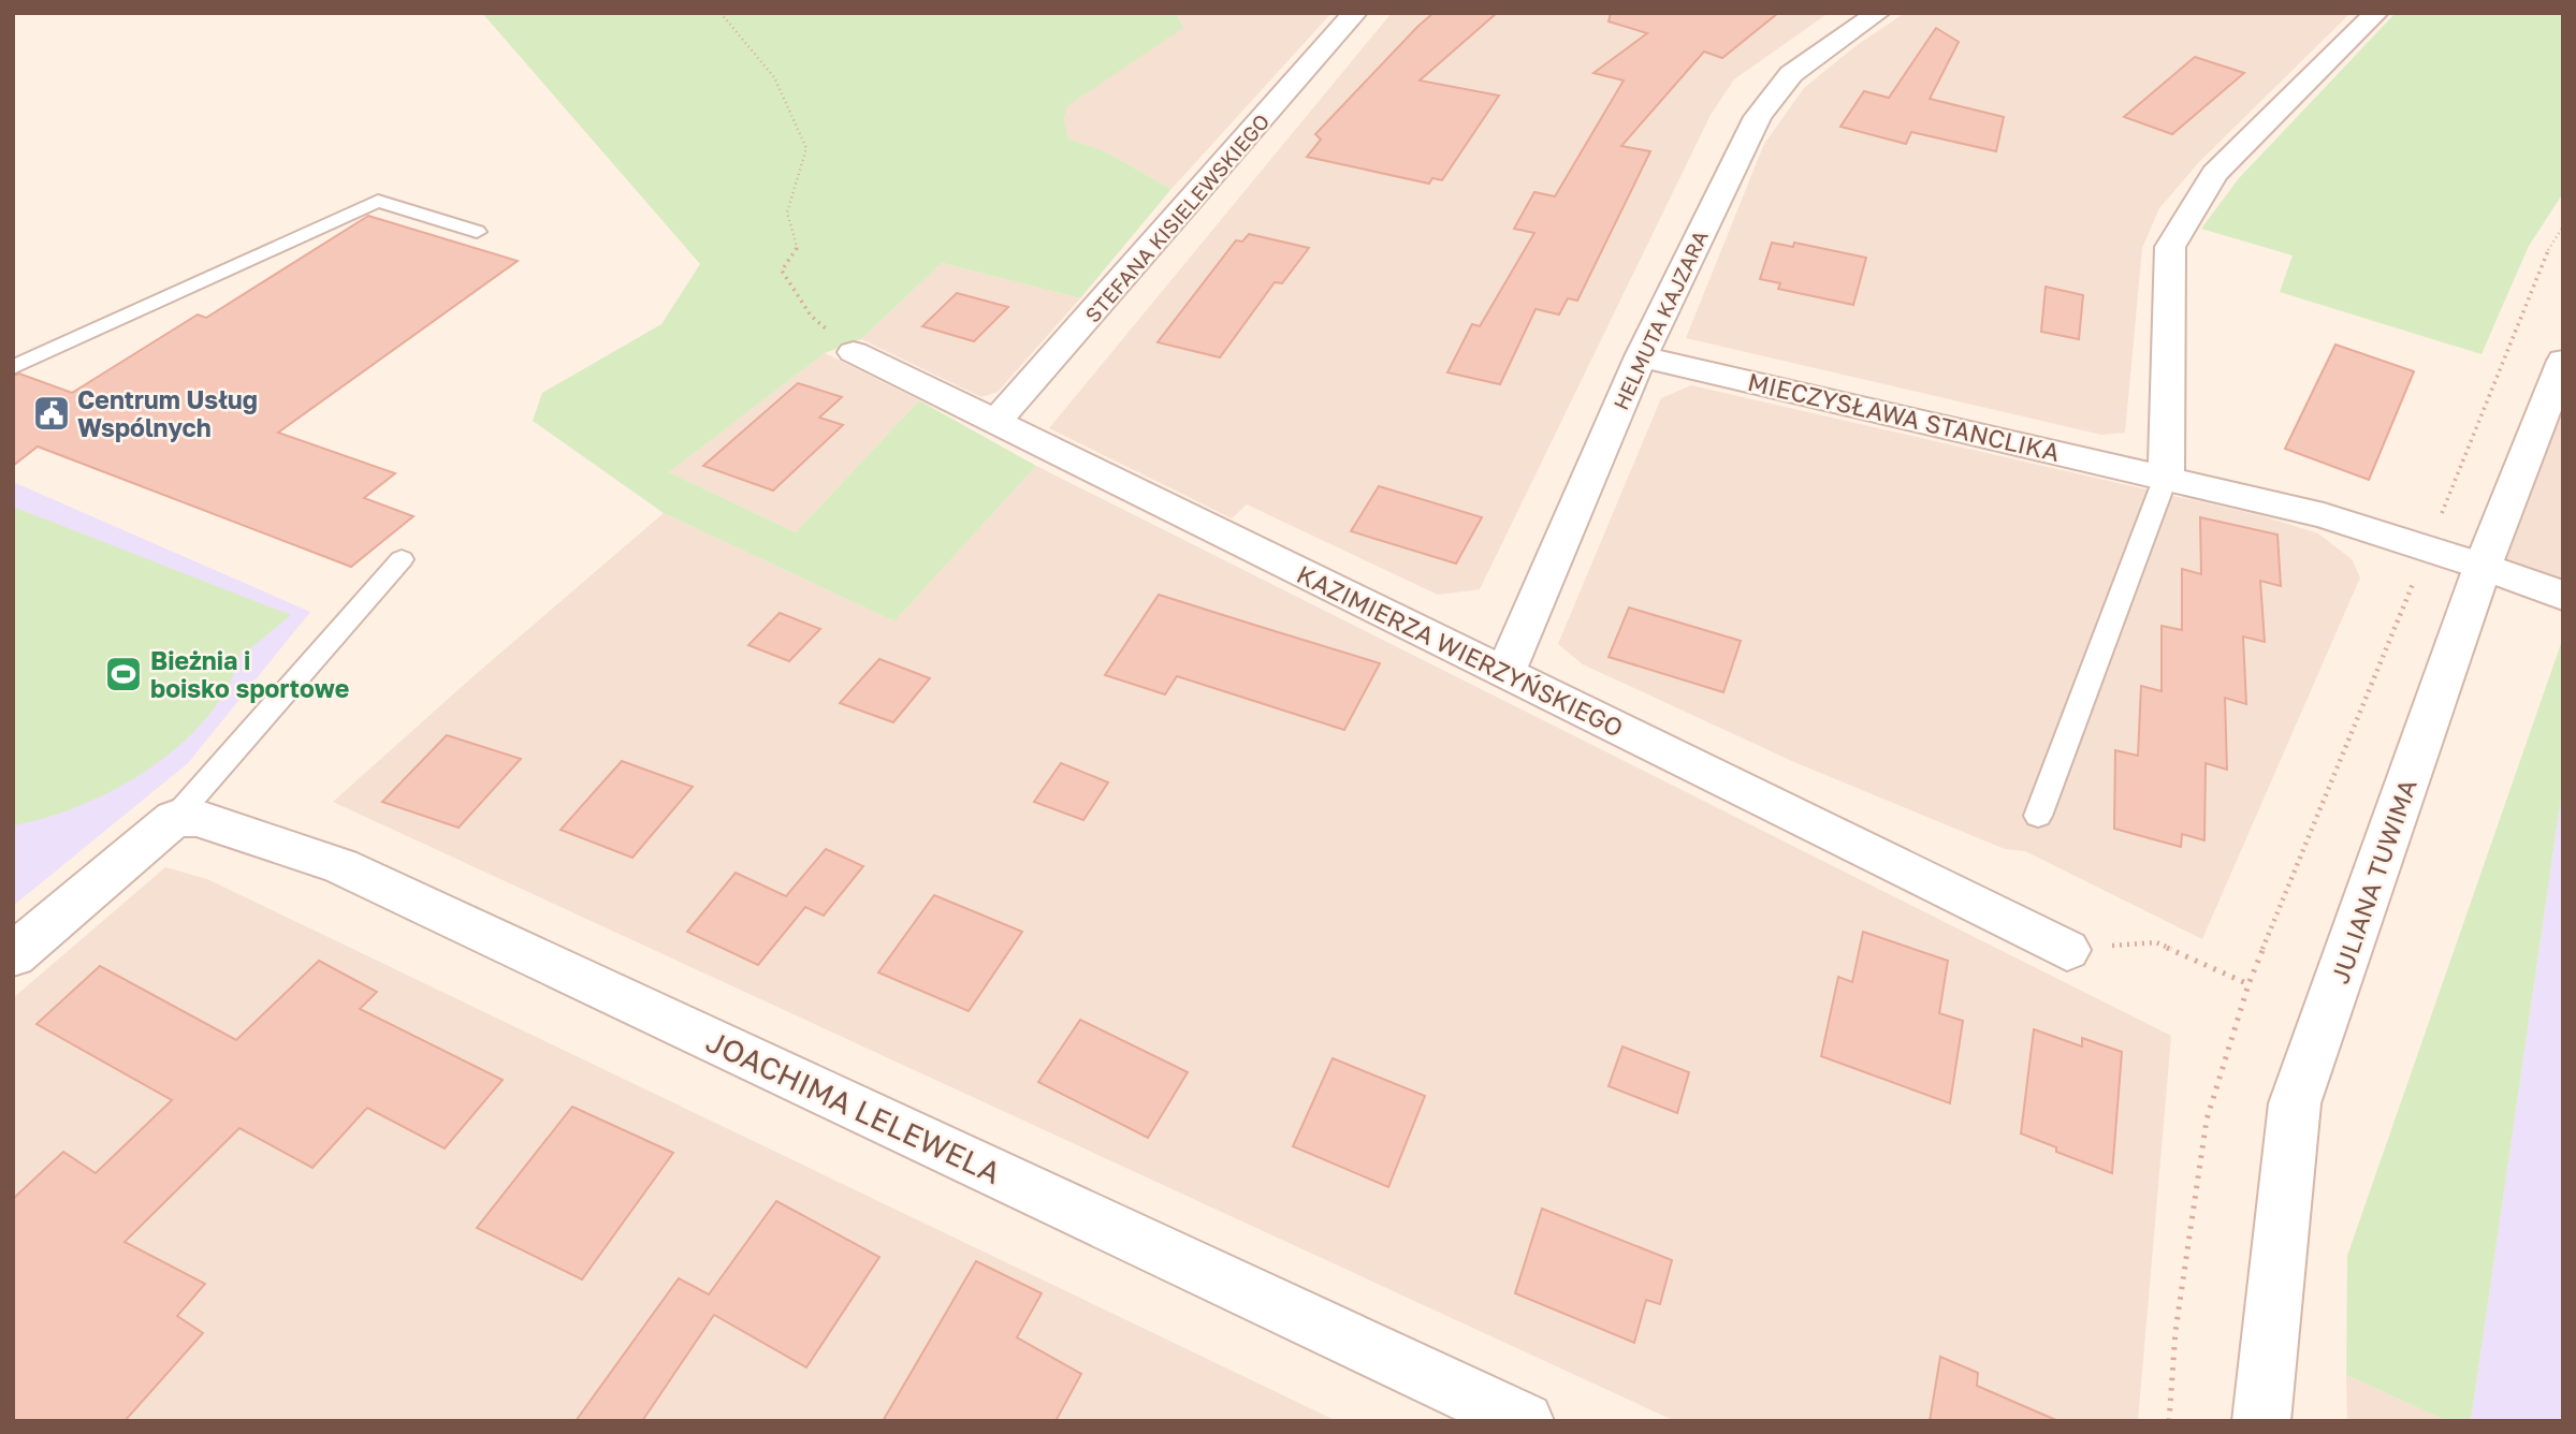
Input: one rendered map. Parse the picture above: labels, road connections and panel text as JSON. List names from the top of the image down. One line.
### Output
{"streets":{"street":["STEFANA KISIELEWSKIEGO","HELMUTA KAJZARA","MIECZYSŁAWA STANCLIKA","KAZIMIERZA WIERZYŃSKIEGO","JULIANA TUWIMA","JOACHIMA LELEWELA"]},"crossings":[["STEFANA KISIELEWSKIEGO","KAZIMIERZA WIERZYŃSKIEGO"],["HELMUTA KAJZARA","MIECZYSŁAWA STANCLIKA"],["HELMUTA KAJZARA","KAZIMIERZA WIERZYŃSKIEGO"],["MIECZYSŁAWA STANCLIKA","JULIANA TUWIMA"]],"places":{"public building":["Centrum Usług Wspólnych"],"sports":["Bieżnia i boisko sportowe"]}}
